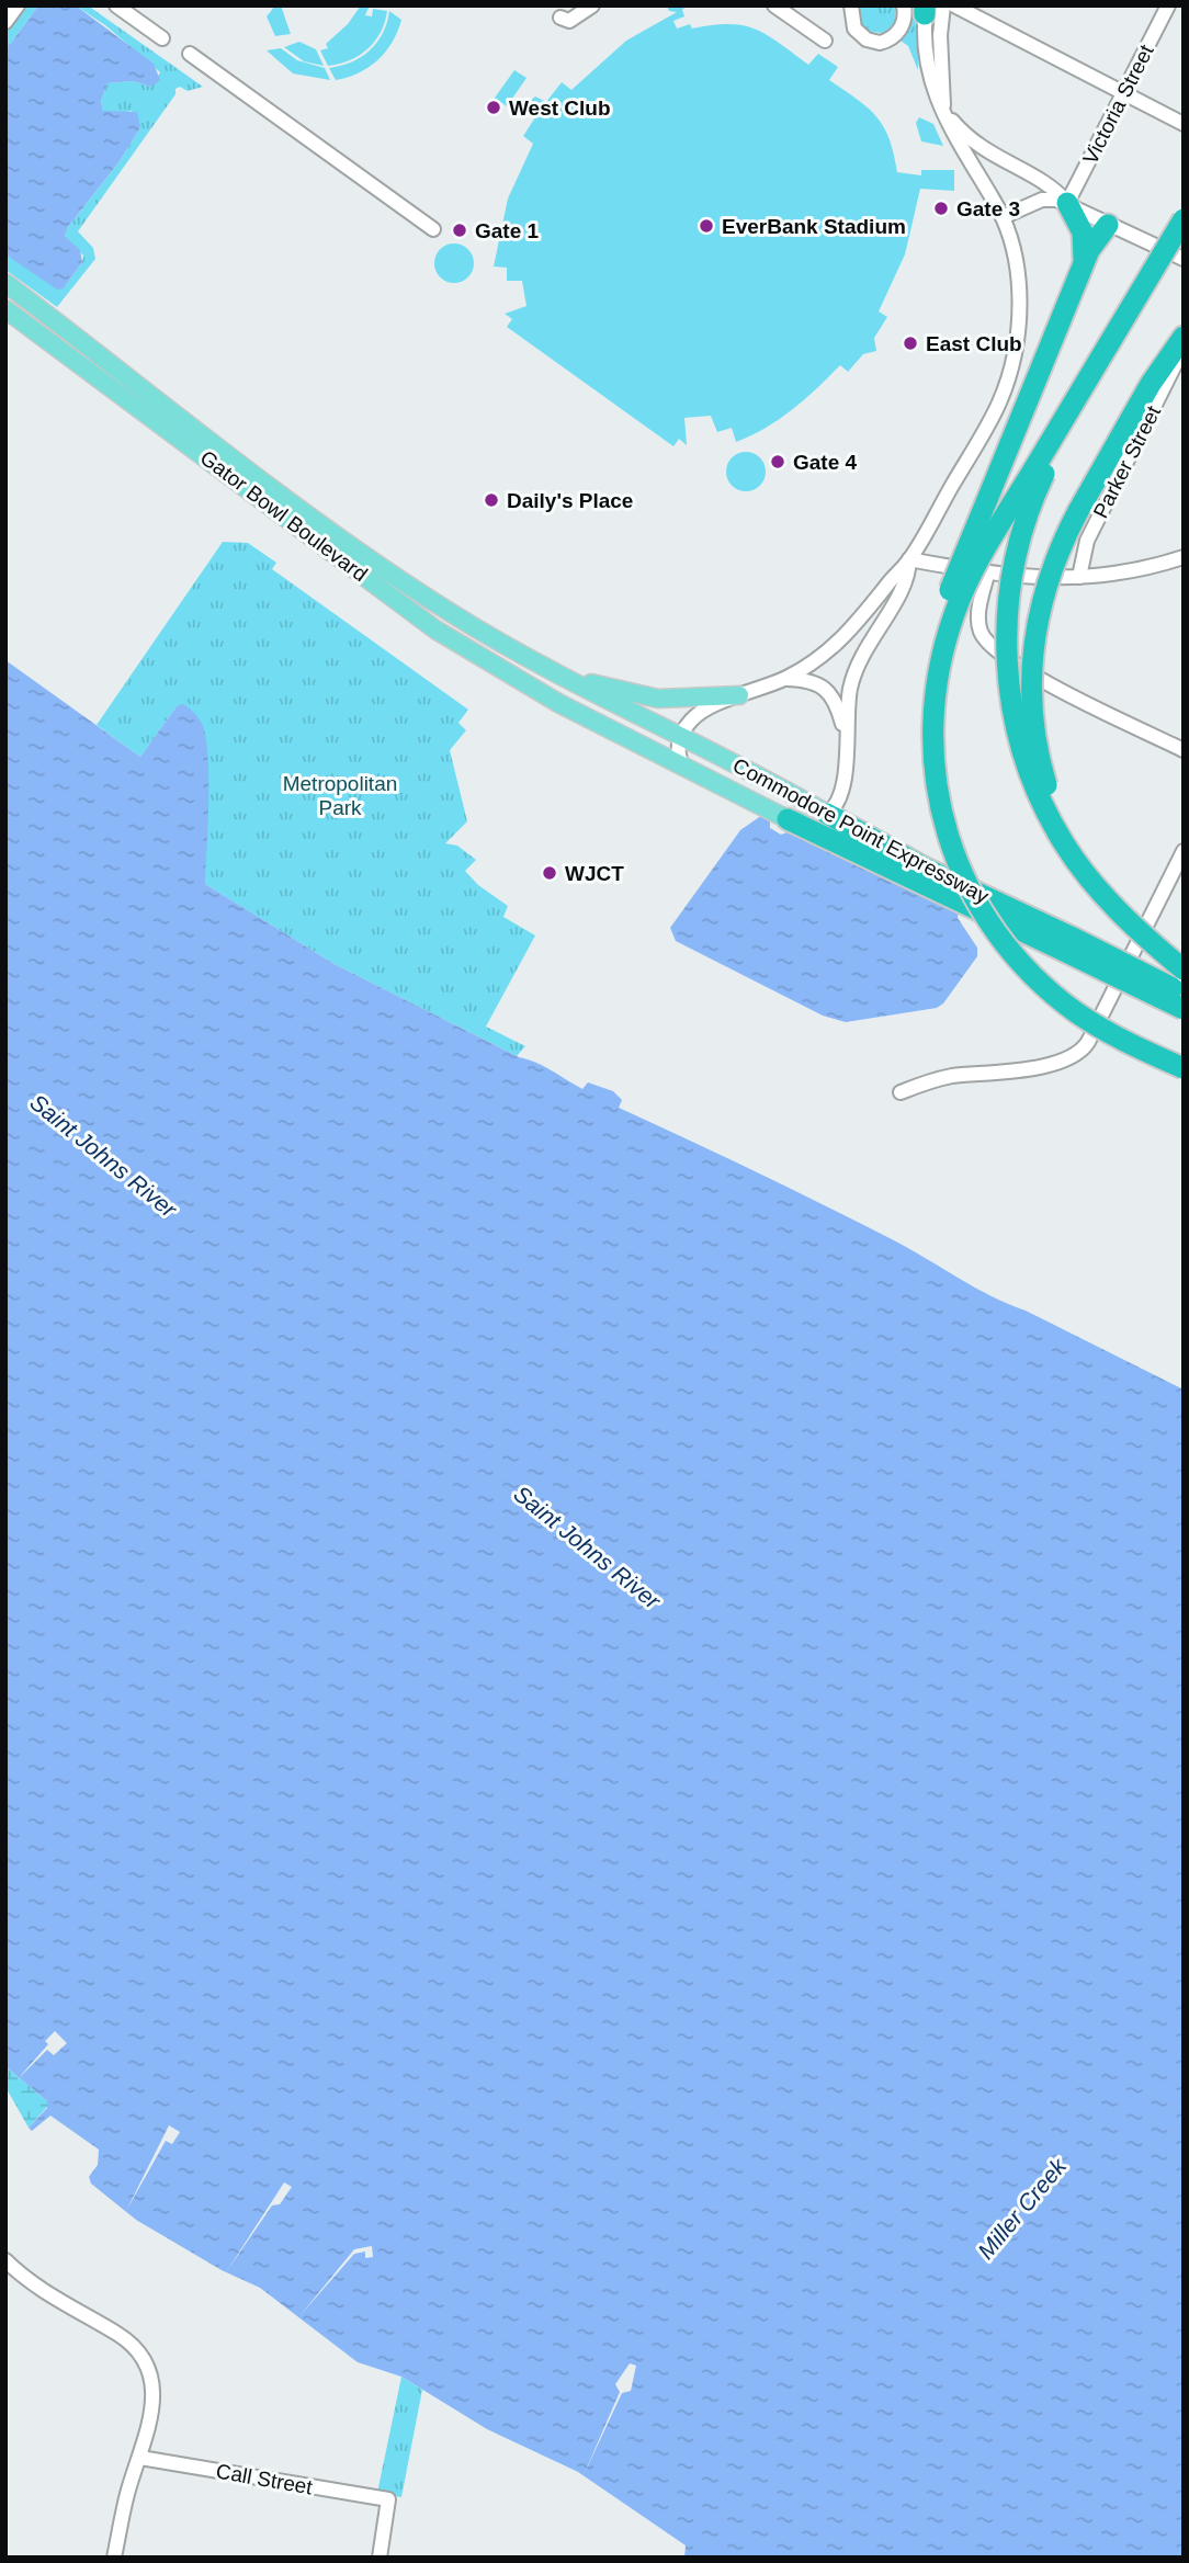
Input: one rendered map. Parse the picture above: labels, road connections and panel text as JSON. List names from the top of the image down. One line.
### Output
{"streets":{"highway":["Commodore Point Expressway"],"main road":["Gator Bowl Boulevard"],"street":["Victoria Street","Parker Street","Call Street"]},"crossings":[["Gator Bowl Boulevard","Commodore Point Expressway"]],"water":["Saint Johns River","Miller Creek"],"parks":["Metropolitan Park"],"places":["West Club","Gate 3","EverBank Stadium","Gate 1","East Club","Gate 4","Daily's Place","WJCT"]}
